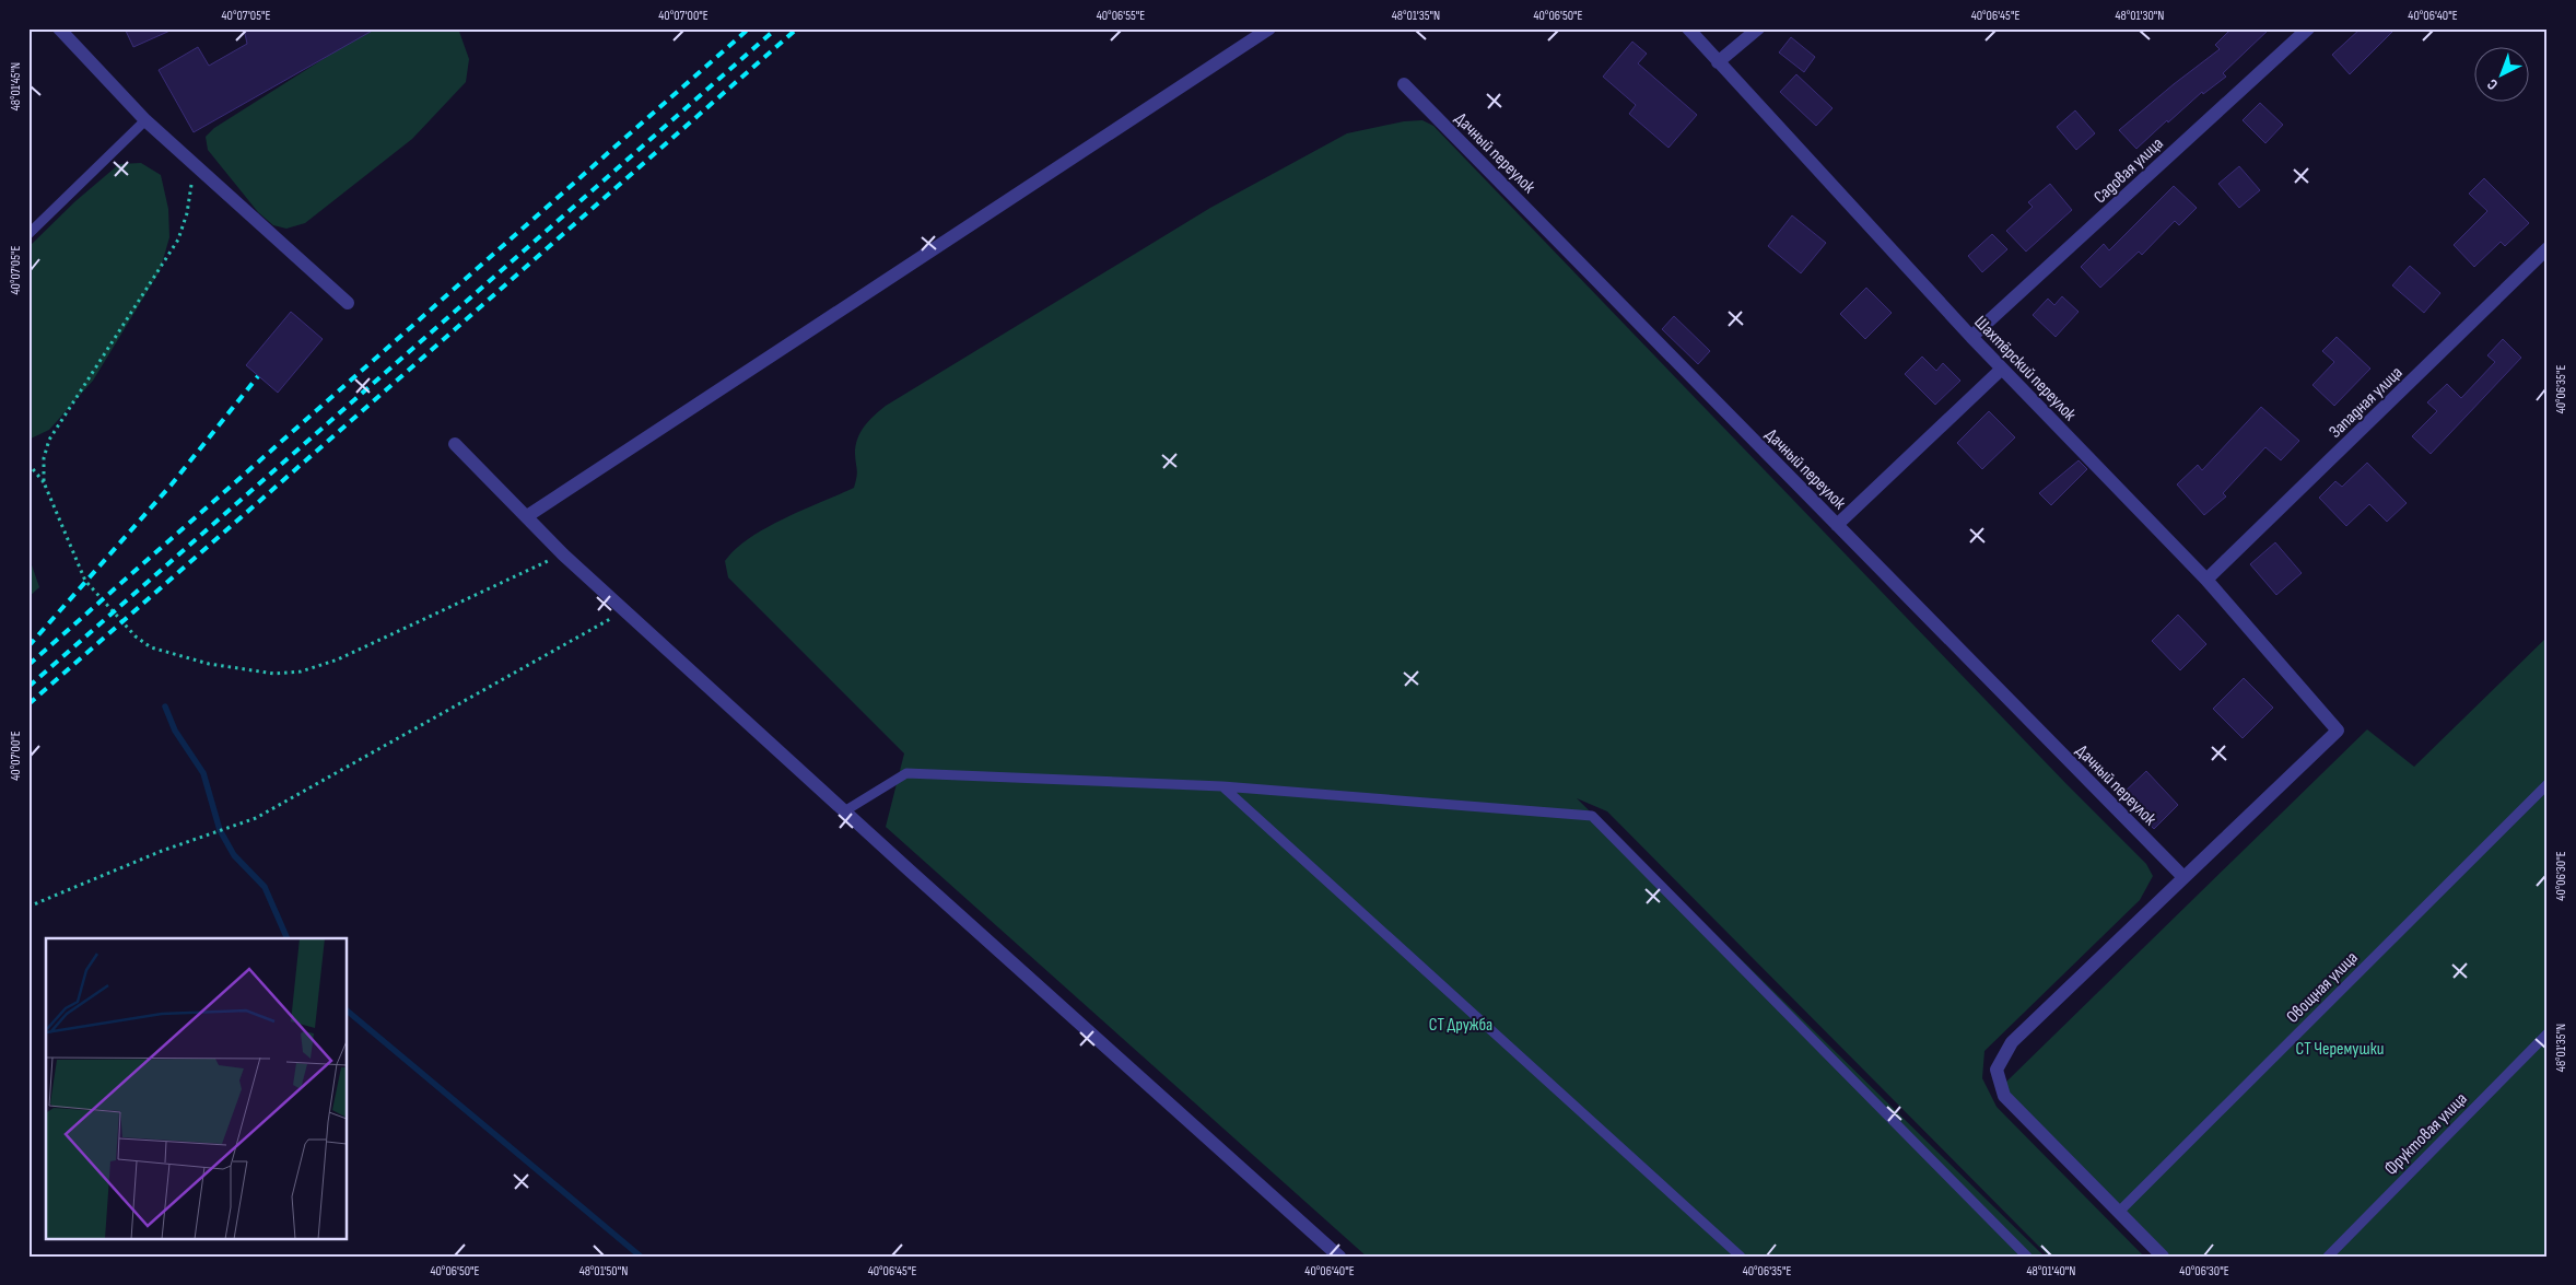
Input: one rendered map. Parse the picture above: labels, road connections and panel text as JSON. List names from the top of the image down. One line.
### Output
{"streets":{"street":["Дачный переулок","Садовая улица","Шахтёрский переулок","Западная улица"],"lane":["Овощная улица","Фруктовая улица"]},"crossings":[["Дачный переулок","Шахтёрский переулок"],["Садовая улица","Шахтёрский переулок"],["Шахтёрский переулок","Западная улица"]],"parks":["СТ Дружба","СТ Черемушки"],"north":"bottom left","coordinates":["40°07'05\"E","40°07'00\"E","40°06'55\"E","48°01'35\"N","40°06'50\"E","40°06'45\"E","48°01'30\"N","40°06'40\"E","48°01'45\"N","40°06'35\"E","40°06'30\"E","48°01'50\"N","48°01'40\"N"]}
